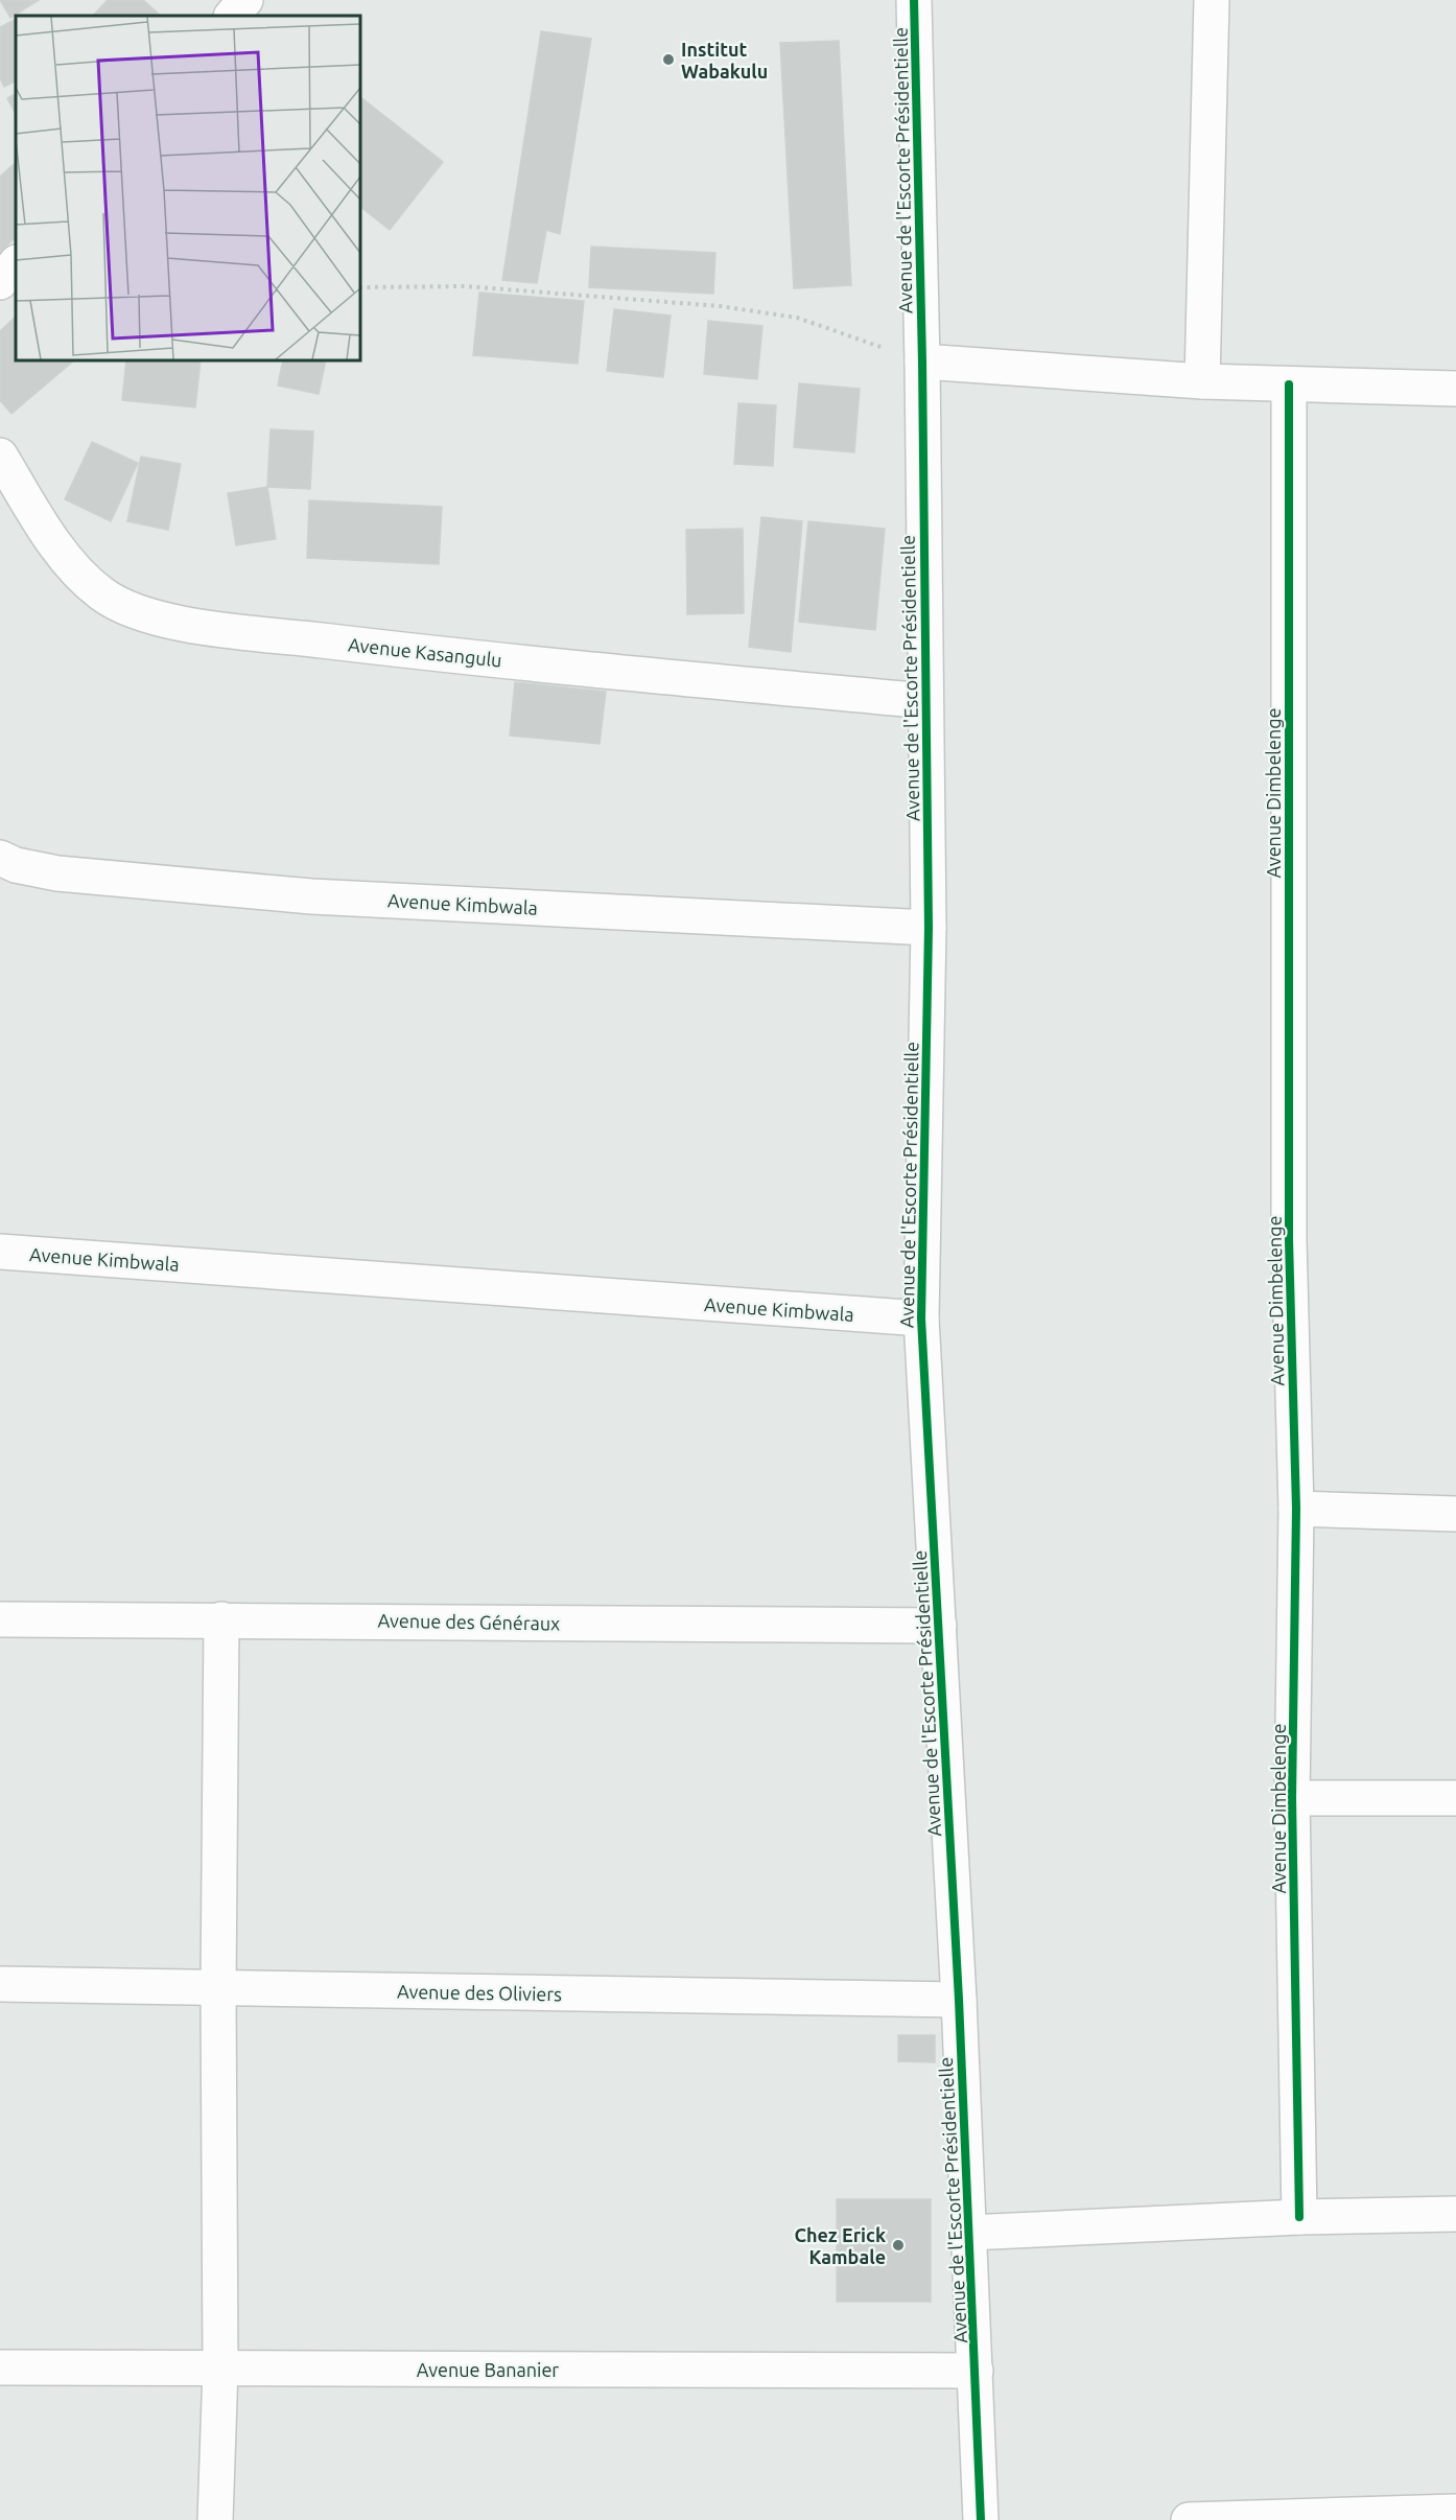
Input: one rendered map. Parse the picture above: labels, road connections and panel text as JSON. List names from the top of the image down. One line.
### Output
{"streets":{"street":["Avenue de l'Escorte Présidentielle","Avenue Kasangulu","Avenue Dimbelenge","Avenue Kimbwala","Avenue des Généraux","Avenue des Oliviers","Avenue Bananier"]},"crossings":[["Avenue de l'Escorte Présidentielle","Avenue Kasangulu"],["Avenue de l'Escorte Présidentielle","Avenue Kimbwala"],["Avenue de l'Escorte Présidentielle","Avenue des Généraux"],["Avenue de l'Escorte Présidentielle","Avenue des Oliviers"],["Avenue de l'Escorte Présidentielle","Avenue Bananier"]],"places":["Institut Wabakulu","Chez Erick Kambale"]}
